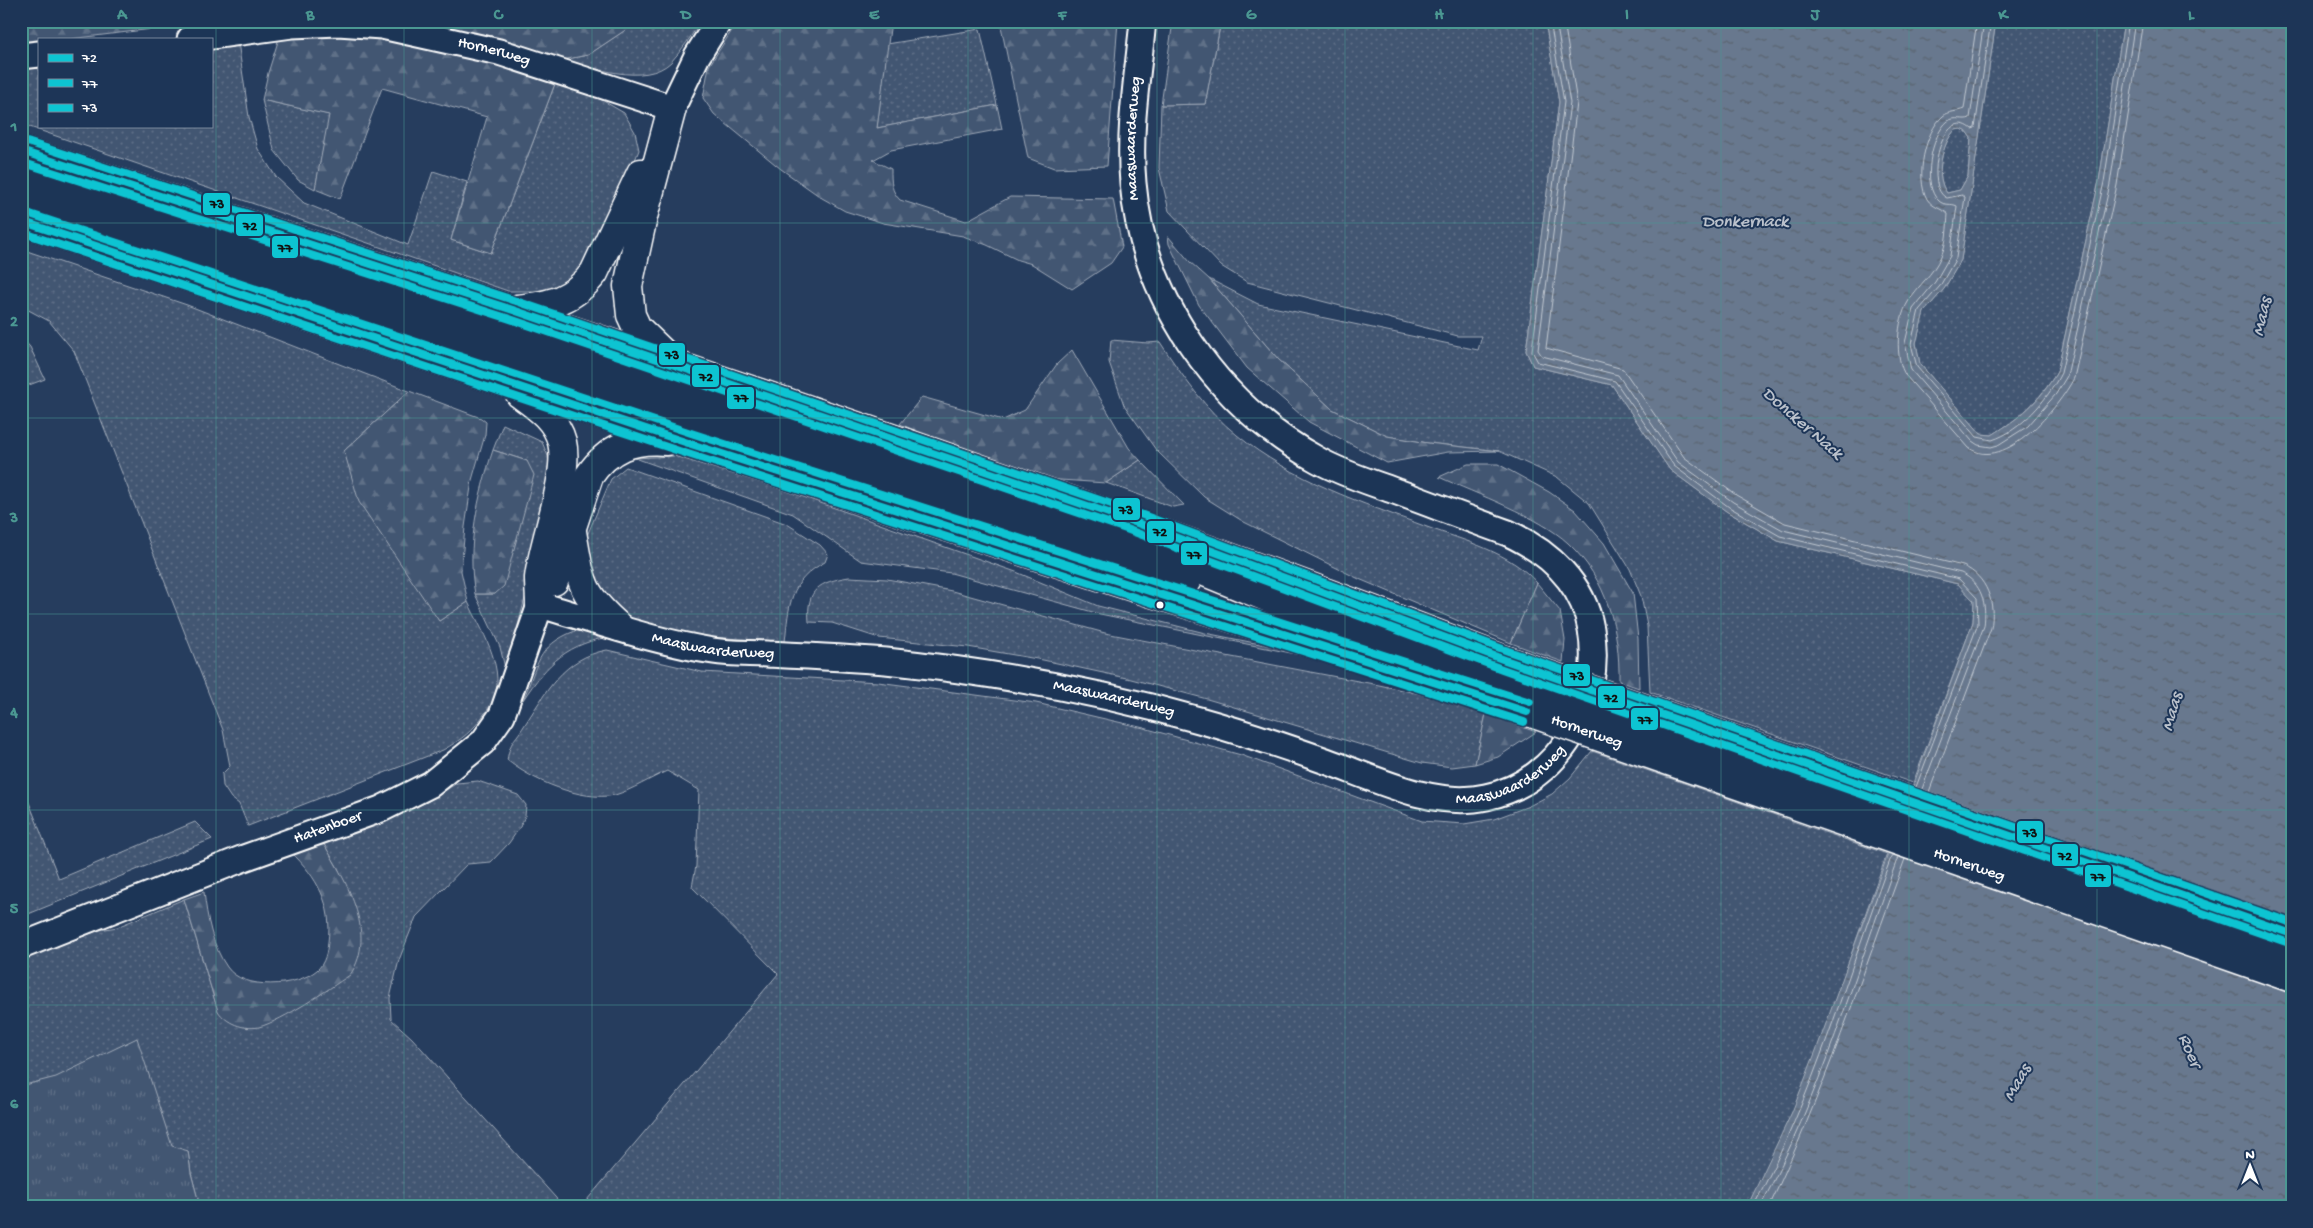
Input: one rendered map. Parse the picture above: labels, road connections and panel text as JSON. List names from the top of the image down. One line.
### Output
{"streets":{"main road":["Hornerweg"],"street":["Maaswaarderweg","Hatenboer"]},"crossings":[["Maaswaarderweg","Hatenboer"]],"water":["Donkernack","Maas","Doncker Nack","Roer"],"lines":["transit line 73","transit line 72","transit line 77"],"legend":["72","77","73"],"north":"top","grid":{"columns":["A","B","C","D","E","F","G","H","I","J","K","L"],"rows":["1","2","3","4","5","6"]}}
